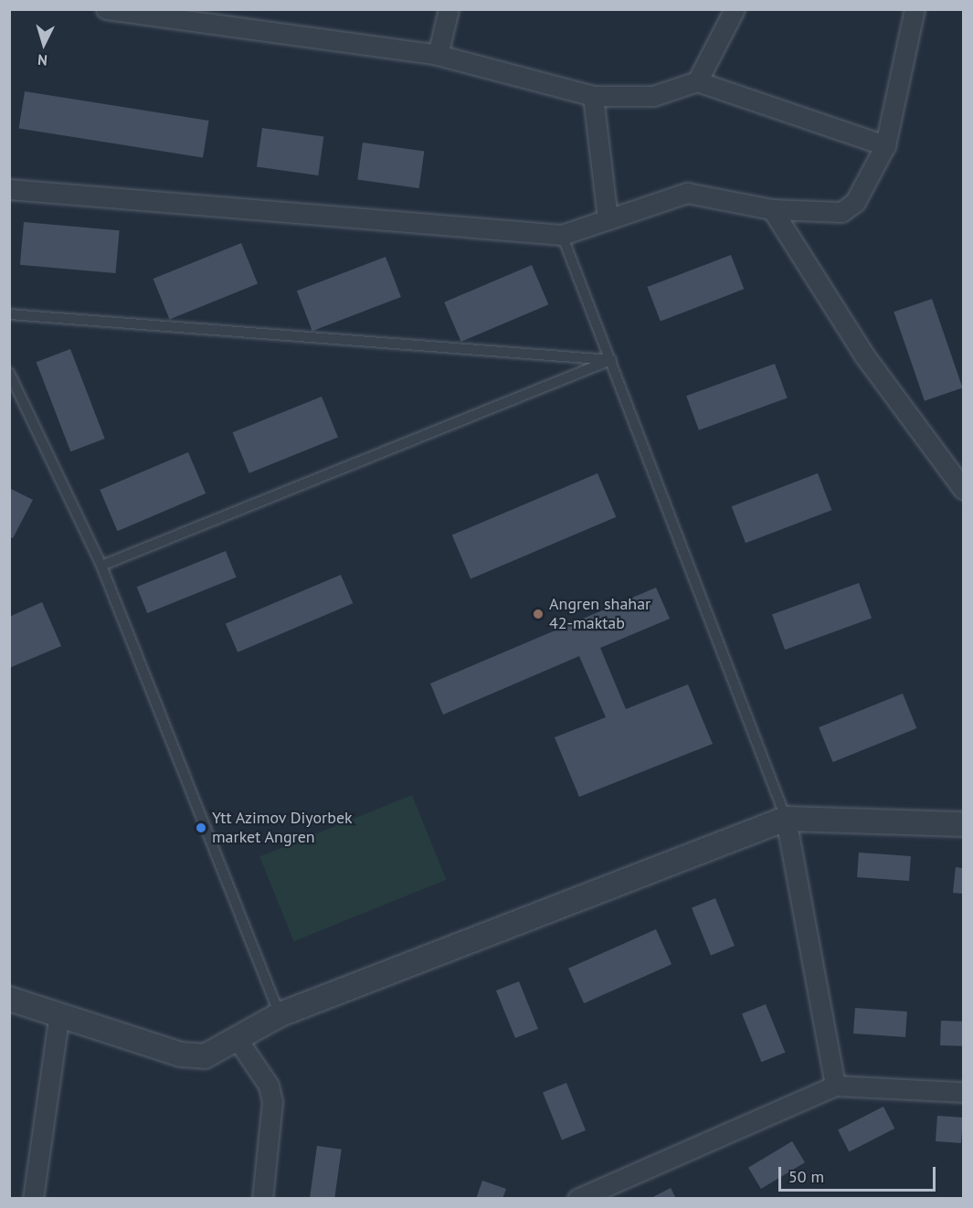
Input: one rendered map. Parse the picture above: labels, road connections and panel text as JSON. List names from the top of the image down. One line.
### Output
{"places":["Angren shahar 42-maktab","Ytt Azimov Diyorbek market Angren"],"scale_bar":"50 m","north":"bottom"}
